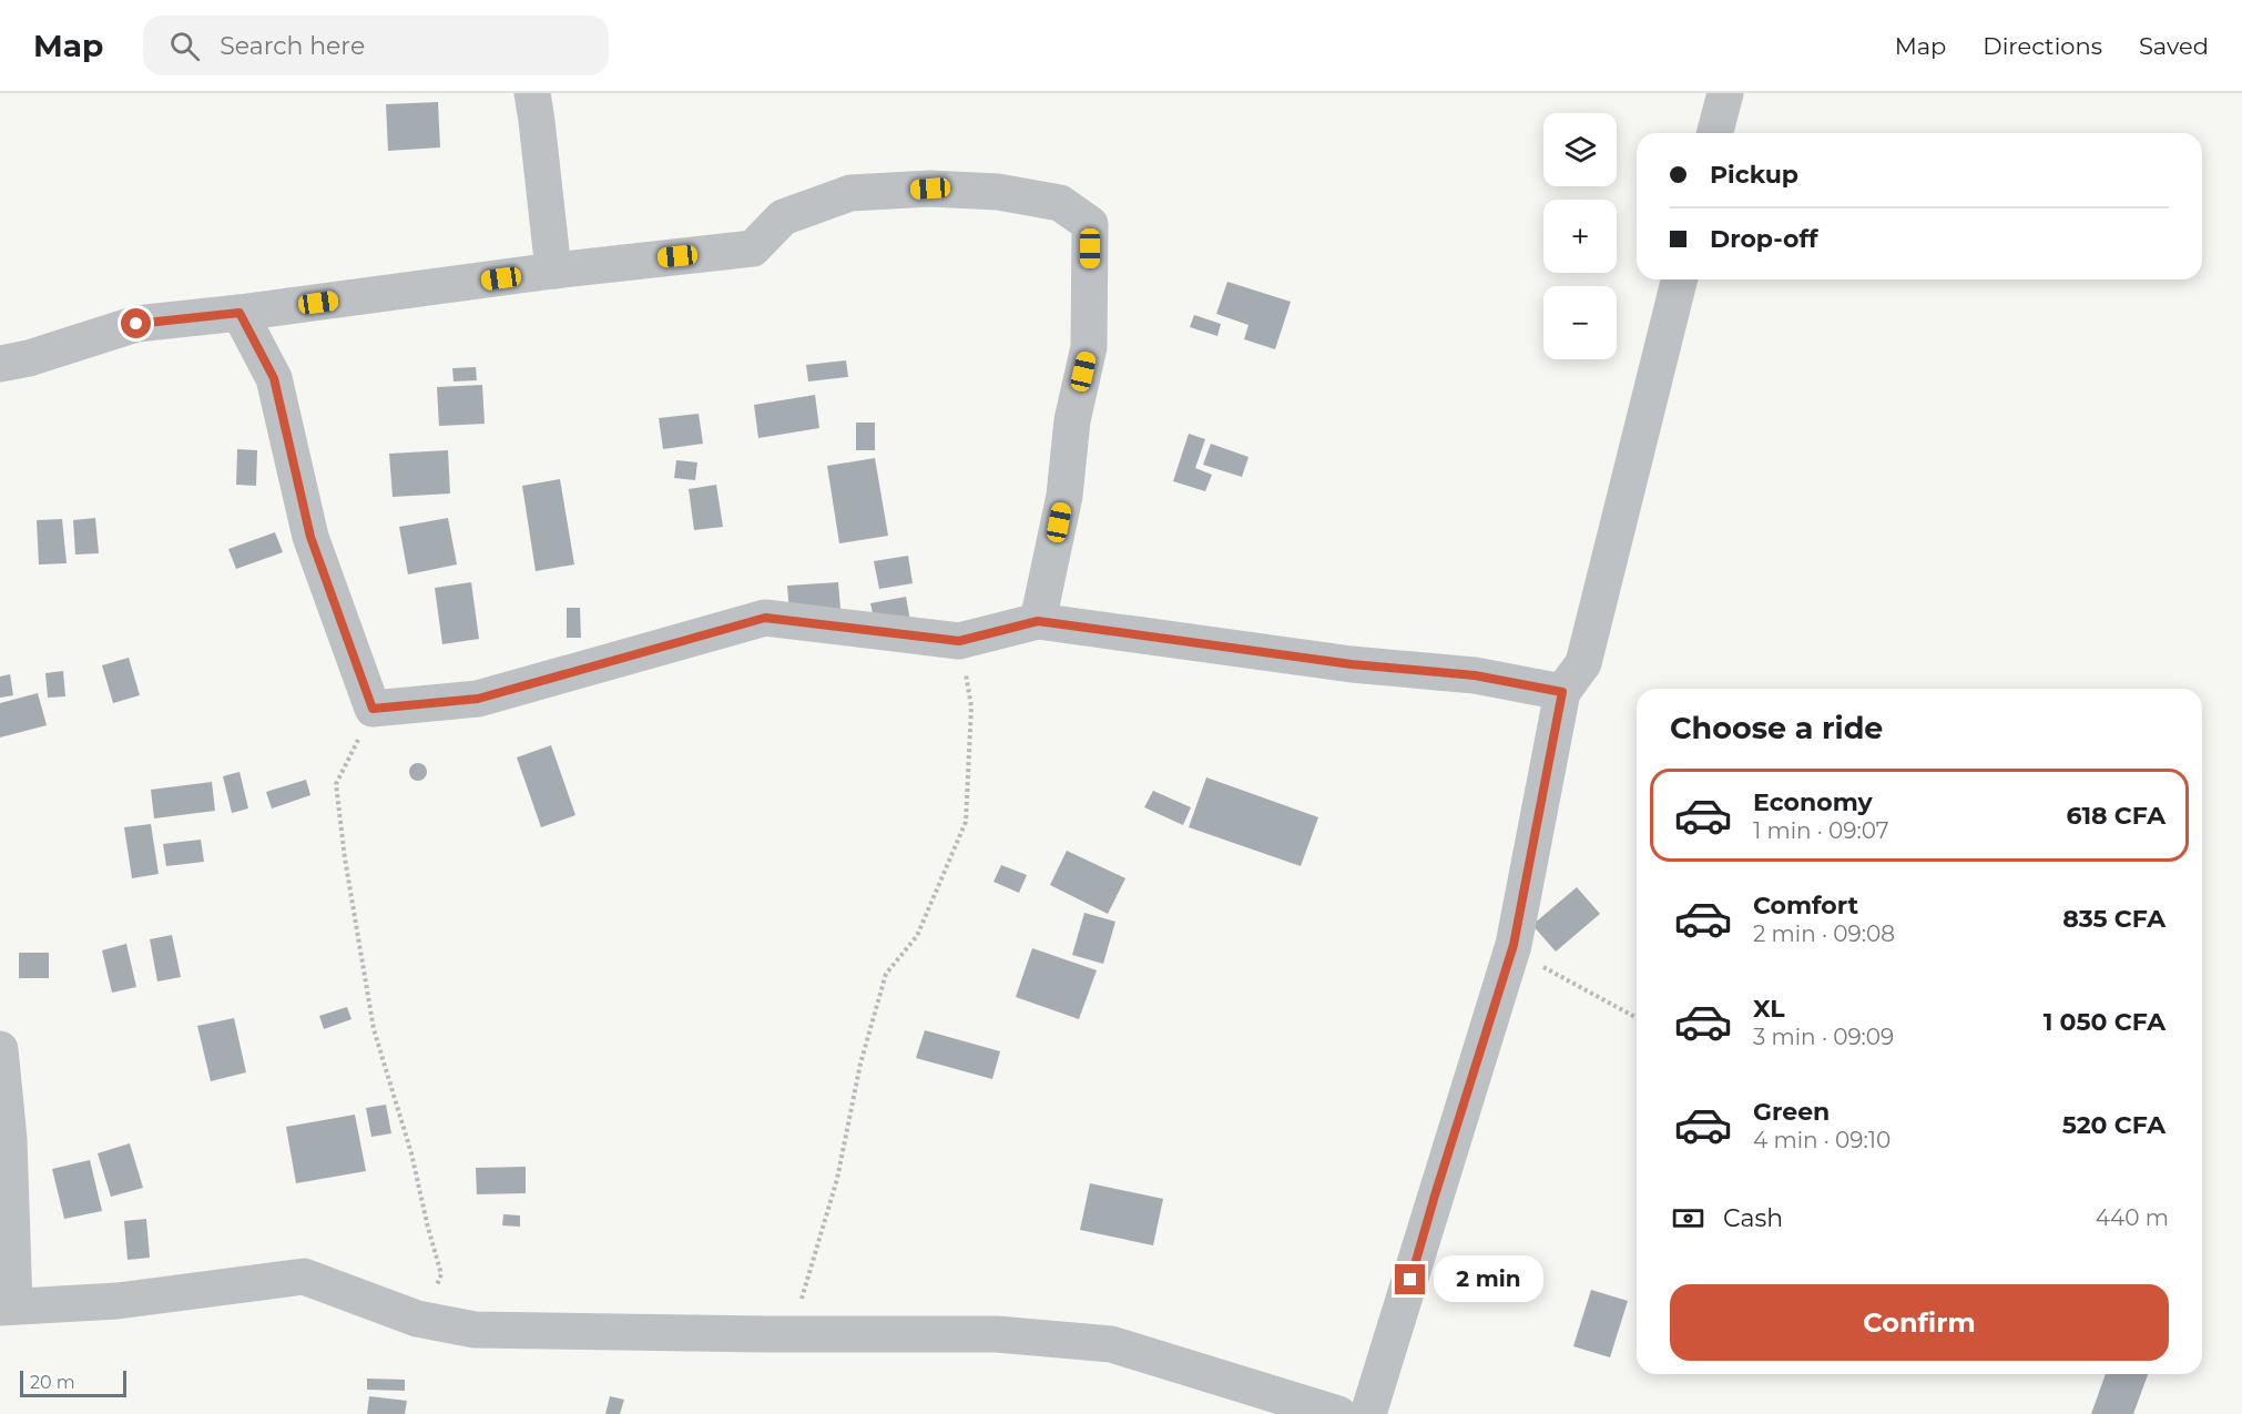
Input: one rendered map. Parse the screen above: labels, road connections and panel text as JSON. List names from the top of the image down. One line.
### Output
{"scale_bar":"20 m","page":{"header":"Map","search":"Search here","nav":["Map","Directions","Saved"],"map_buttons":["+","−"],"banner":["Pickup","Drop-off"],"heading":"Choose a ride","list":[{"name":"Economy","note":"1 min · 09:07","value":"618 CFA"},{"name":"Comfort","note":"2 min · 09:08","value":"835 CFA"},{"name":"XL","note":"3 min · 09:09","value":"1 050 CFA"},{"name":"Green","note":"4 min · 09:10","value":"520 CFA"}],"pay":["Cash","440 m"],"bubble":"2 min","buttons":"Confirm","scale":"20 m"}}
